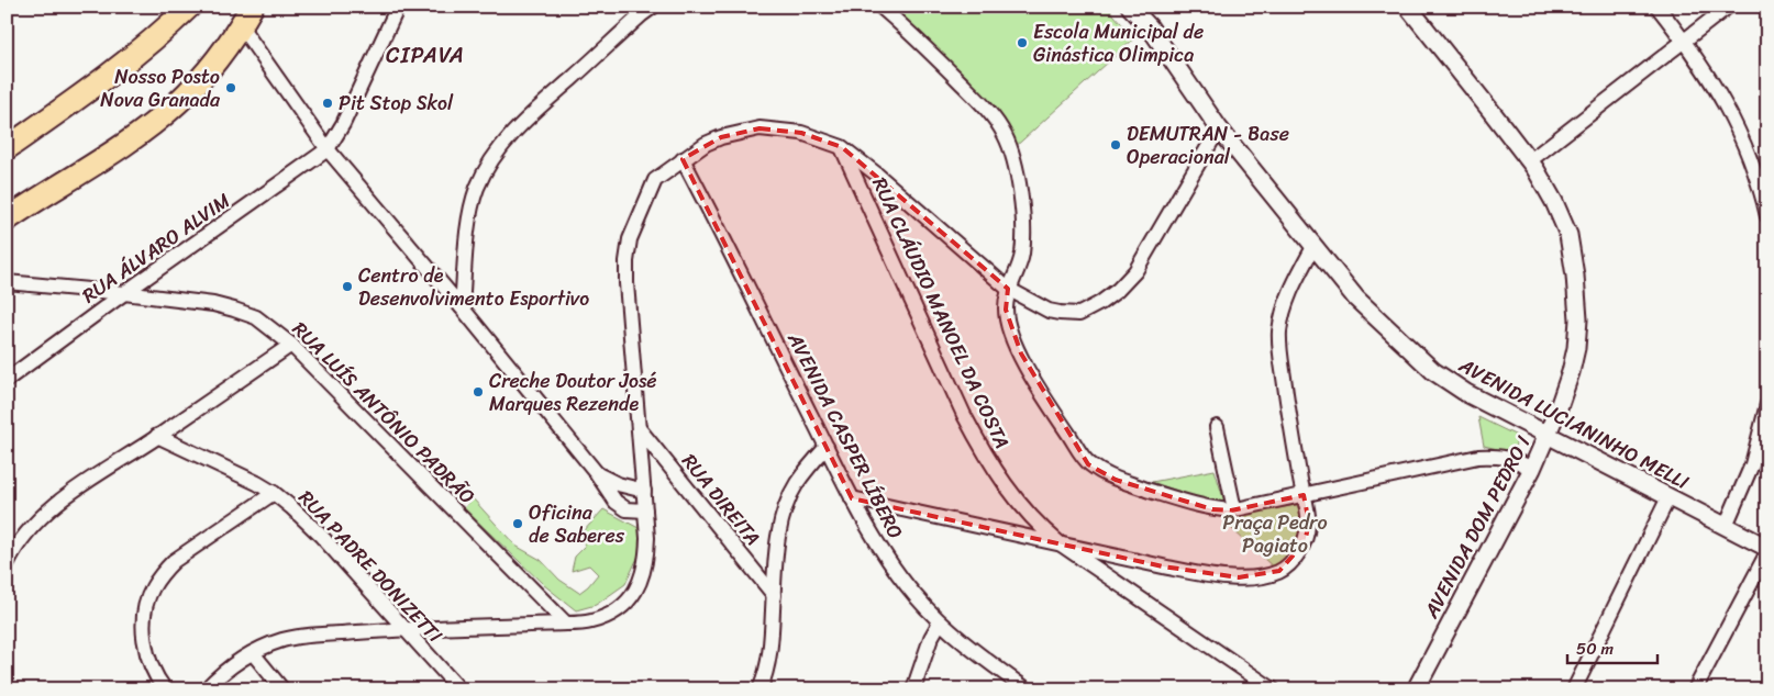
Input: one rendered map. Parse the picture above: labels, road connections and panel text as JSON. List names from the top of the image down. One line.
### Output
{"streets":{"street":["RUA ÁLVARO ALVIM","RUA CLÁUDIO MANOEL DA COSTA","RUA LUÍS ANTÔNIO PADRÃO","AVENIDA LUCIANINHO MELLI","AVENIDA CASPER LÍBERO","RUA DIREITA","AVENIDA DOM PEDRO I","RUA PADRE DONIZETTI"]},"crossings":[["RUA ÁLVARO ALVIM","RUA LUÍS ANTÔNIO PADRÃO"],["AVENIDA LUCIANINHO MELLI","AVENIDA DOM PEDRO I"]],"districts":["CIPAVA"],"parks":["Praça Pedro Pagiato"],"places":["Escola Municipal de Ginástica Olimpica","Nosso Posto Nova Granada","Pit Stop Skol","DEMUTRAN - Base Operacional","Centro de Desenvolvimento Esportivo","Creche Doutor José Marques Rezende","Oficina de Saberes"],"scale_bar":"50 m"}
